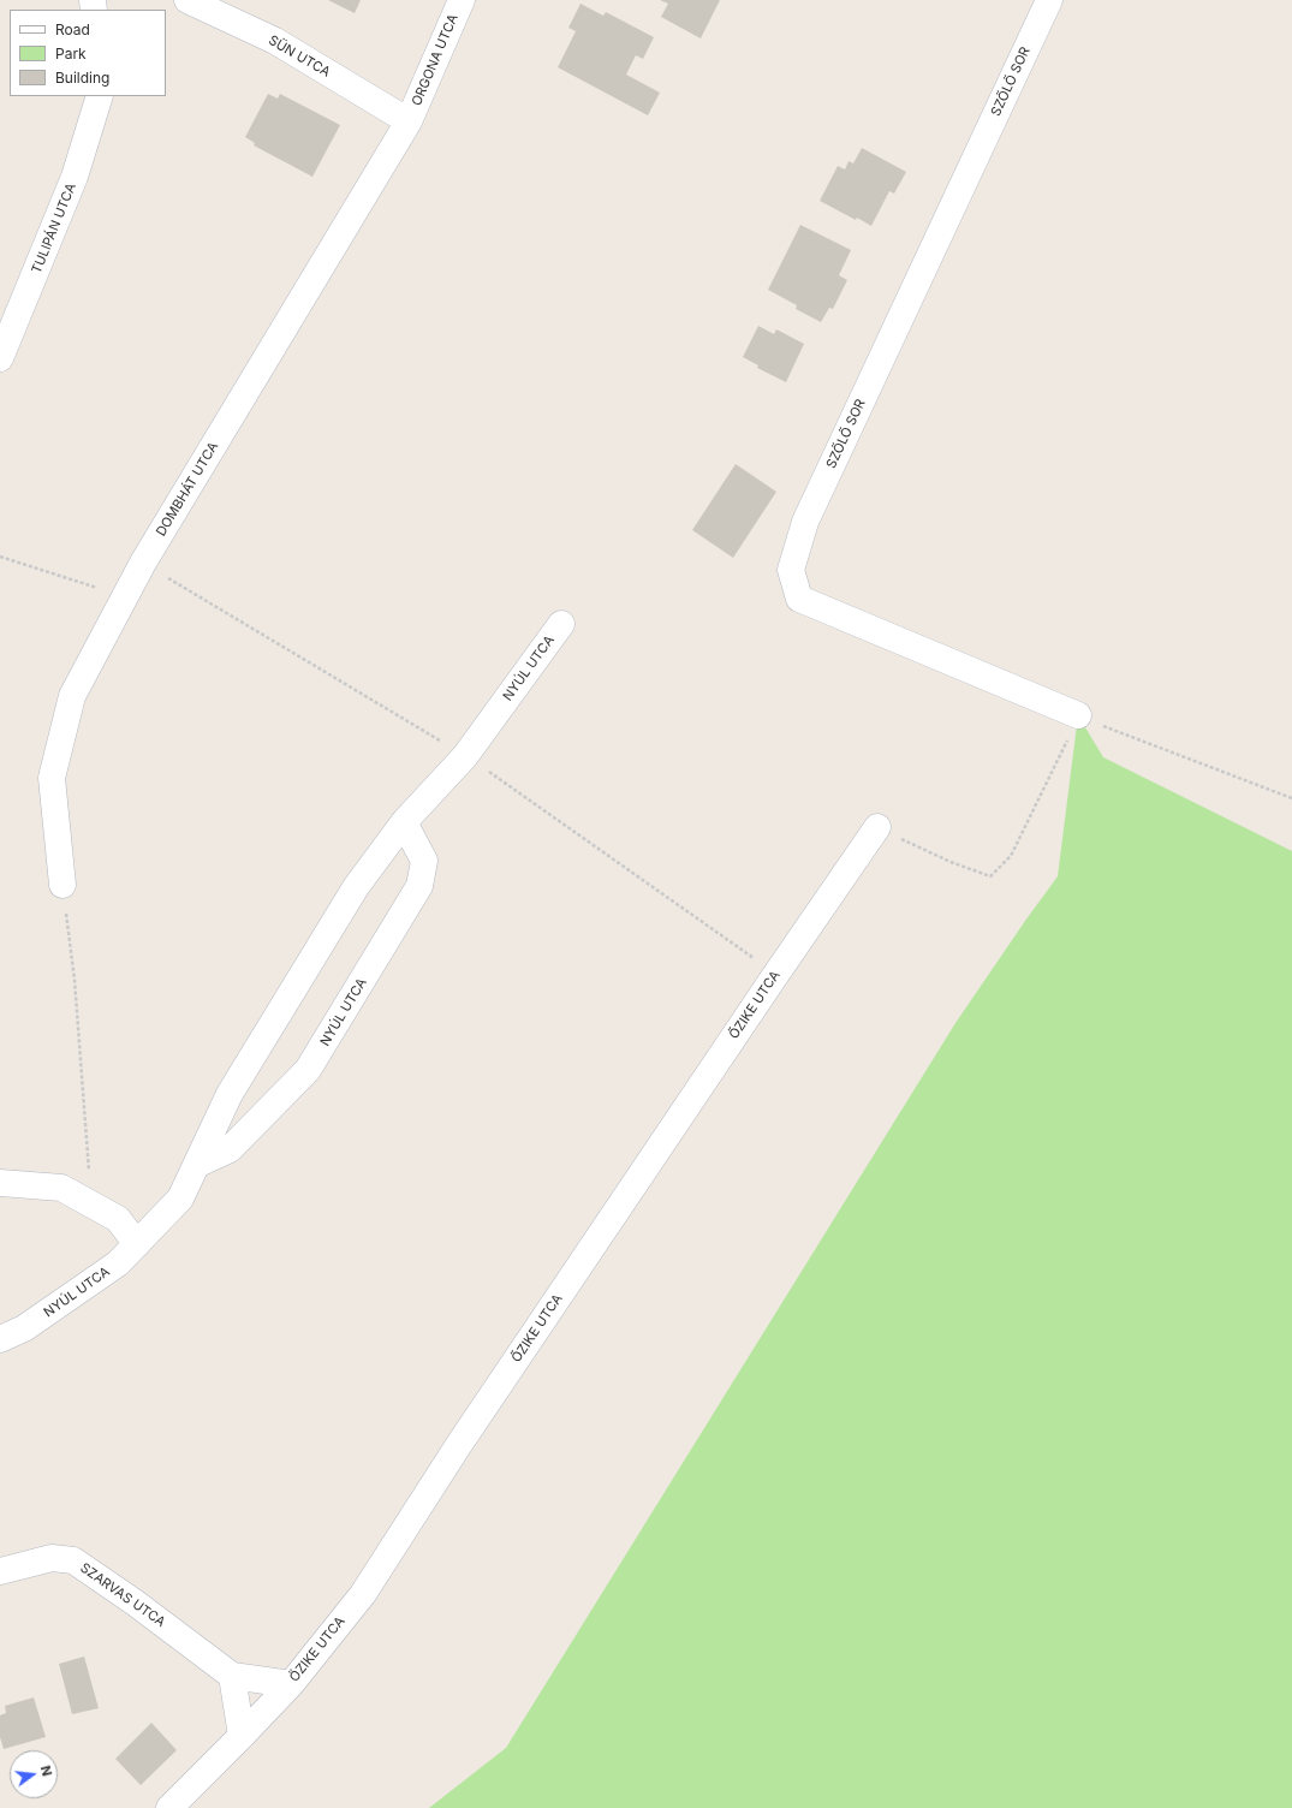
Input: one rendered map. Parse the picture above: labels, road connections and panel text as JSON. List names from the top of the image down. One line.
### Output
{"streets":{"street":["SÜN UTCA","ORGONA UTCA","SZŐLŐ SOR","TULIPÁN UTCA","DOMBHÁT UTCA","NYÚL UTCA","ŐZIKE UTCA","SZARVAS UTCA"]},"crossings":[["SÜN UTCA","ORGONA UTCA"],["SÜN UTCA","DOMBHÁT UTCA"],["ORGONA UTCA","DOMBHÁT UTCA"],["ŐZIKE UTCA","SZARVAS UTCA"]],"legend":["Road","Park","Building"],"north":"right"}
